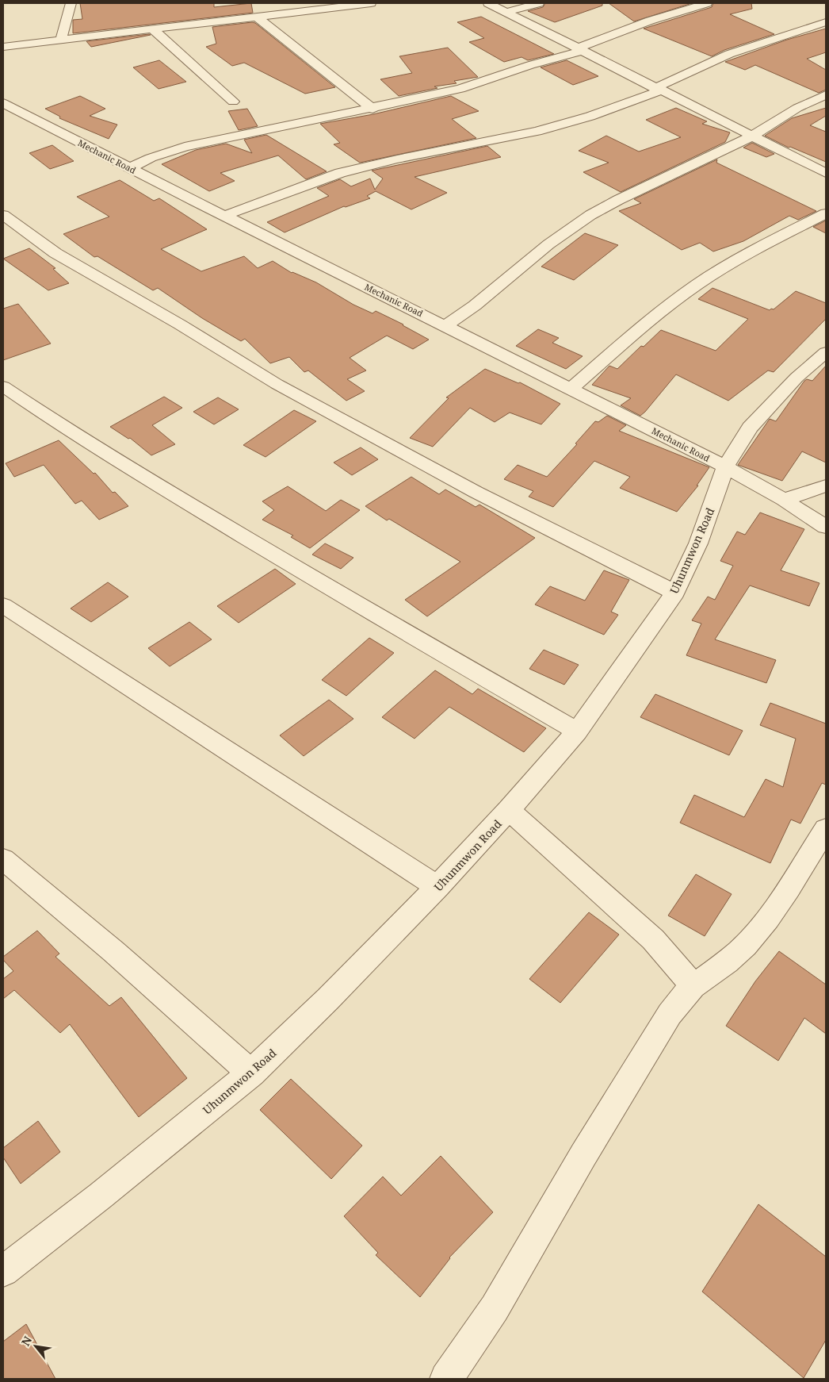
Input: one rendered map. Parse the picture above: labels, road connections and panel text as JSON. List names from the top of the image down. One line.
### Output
{"streets":{"street":["Mechanic Road","Uhunmwon Road"]},"crossings":[["Mechanic Road","Uhunmwon Road"]],"north":"top left"}
